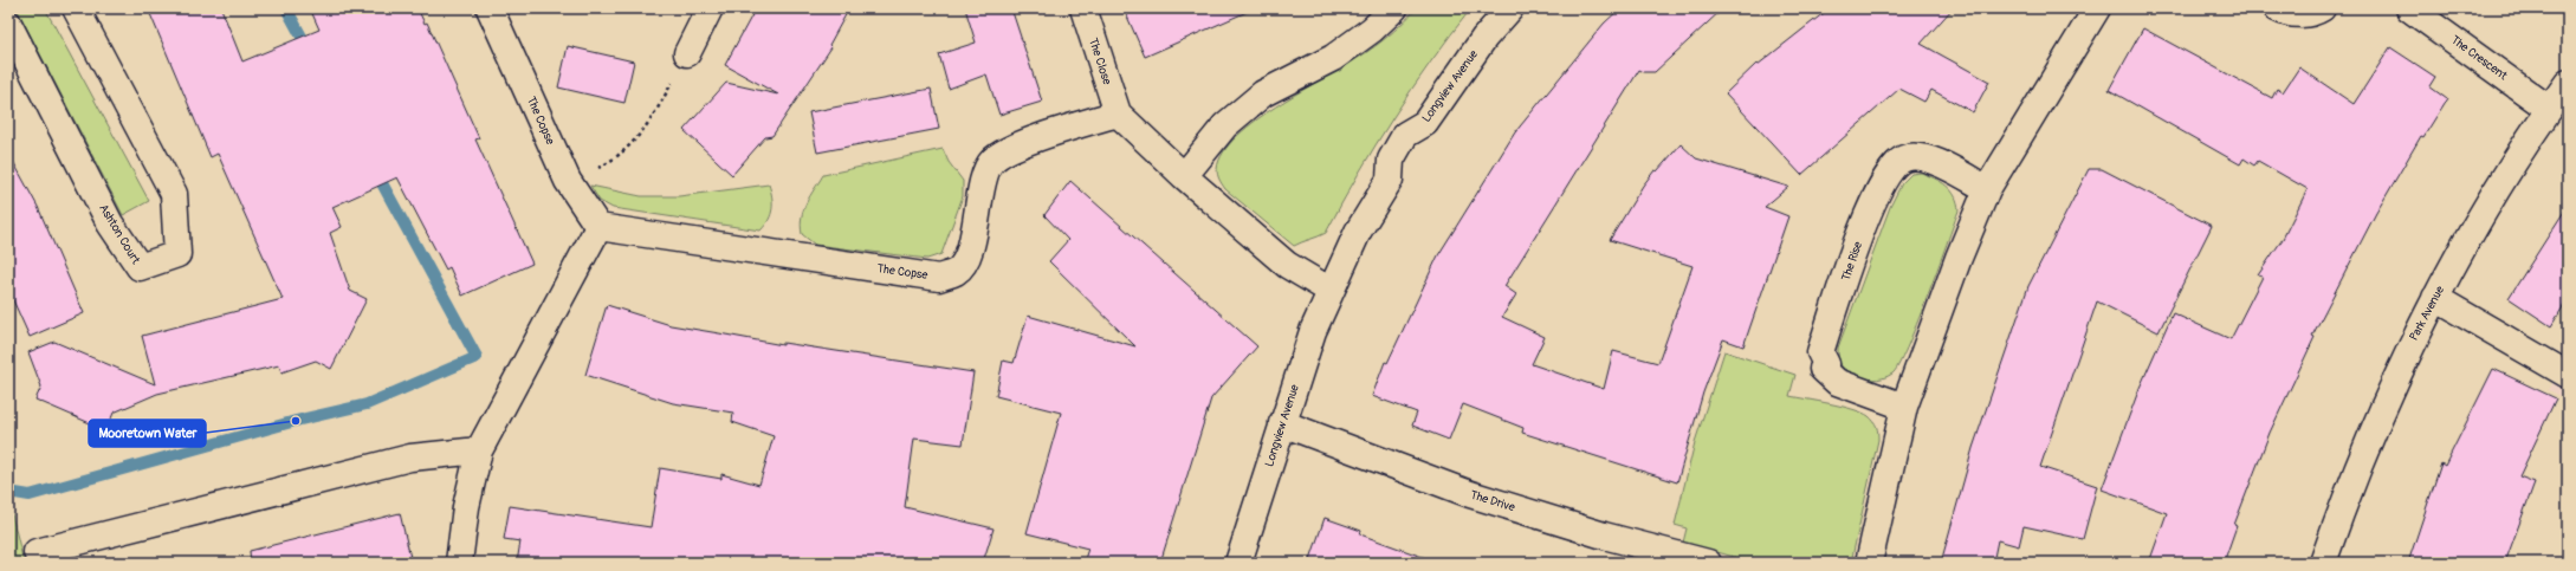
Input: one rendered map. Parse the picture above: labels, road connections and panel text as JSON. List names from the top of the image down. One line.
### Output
{"streets":{"street":["The Crescent","The Close","Longview Avenue","The Copse","Ashton Court","The Rise","Park Avenue","The Drive"]},"crossings":[["The Crescent","Park Avenue"],["The Close","The Copse"],["Longview Avenue","The Drive"]],"places":["Mooretown Water"]}
